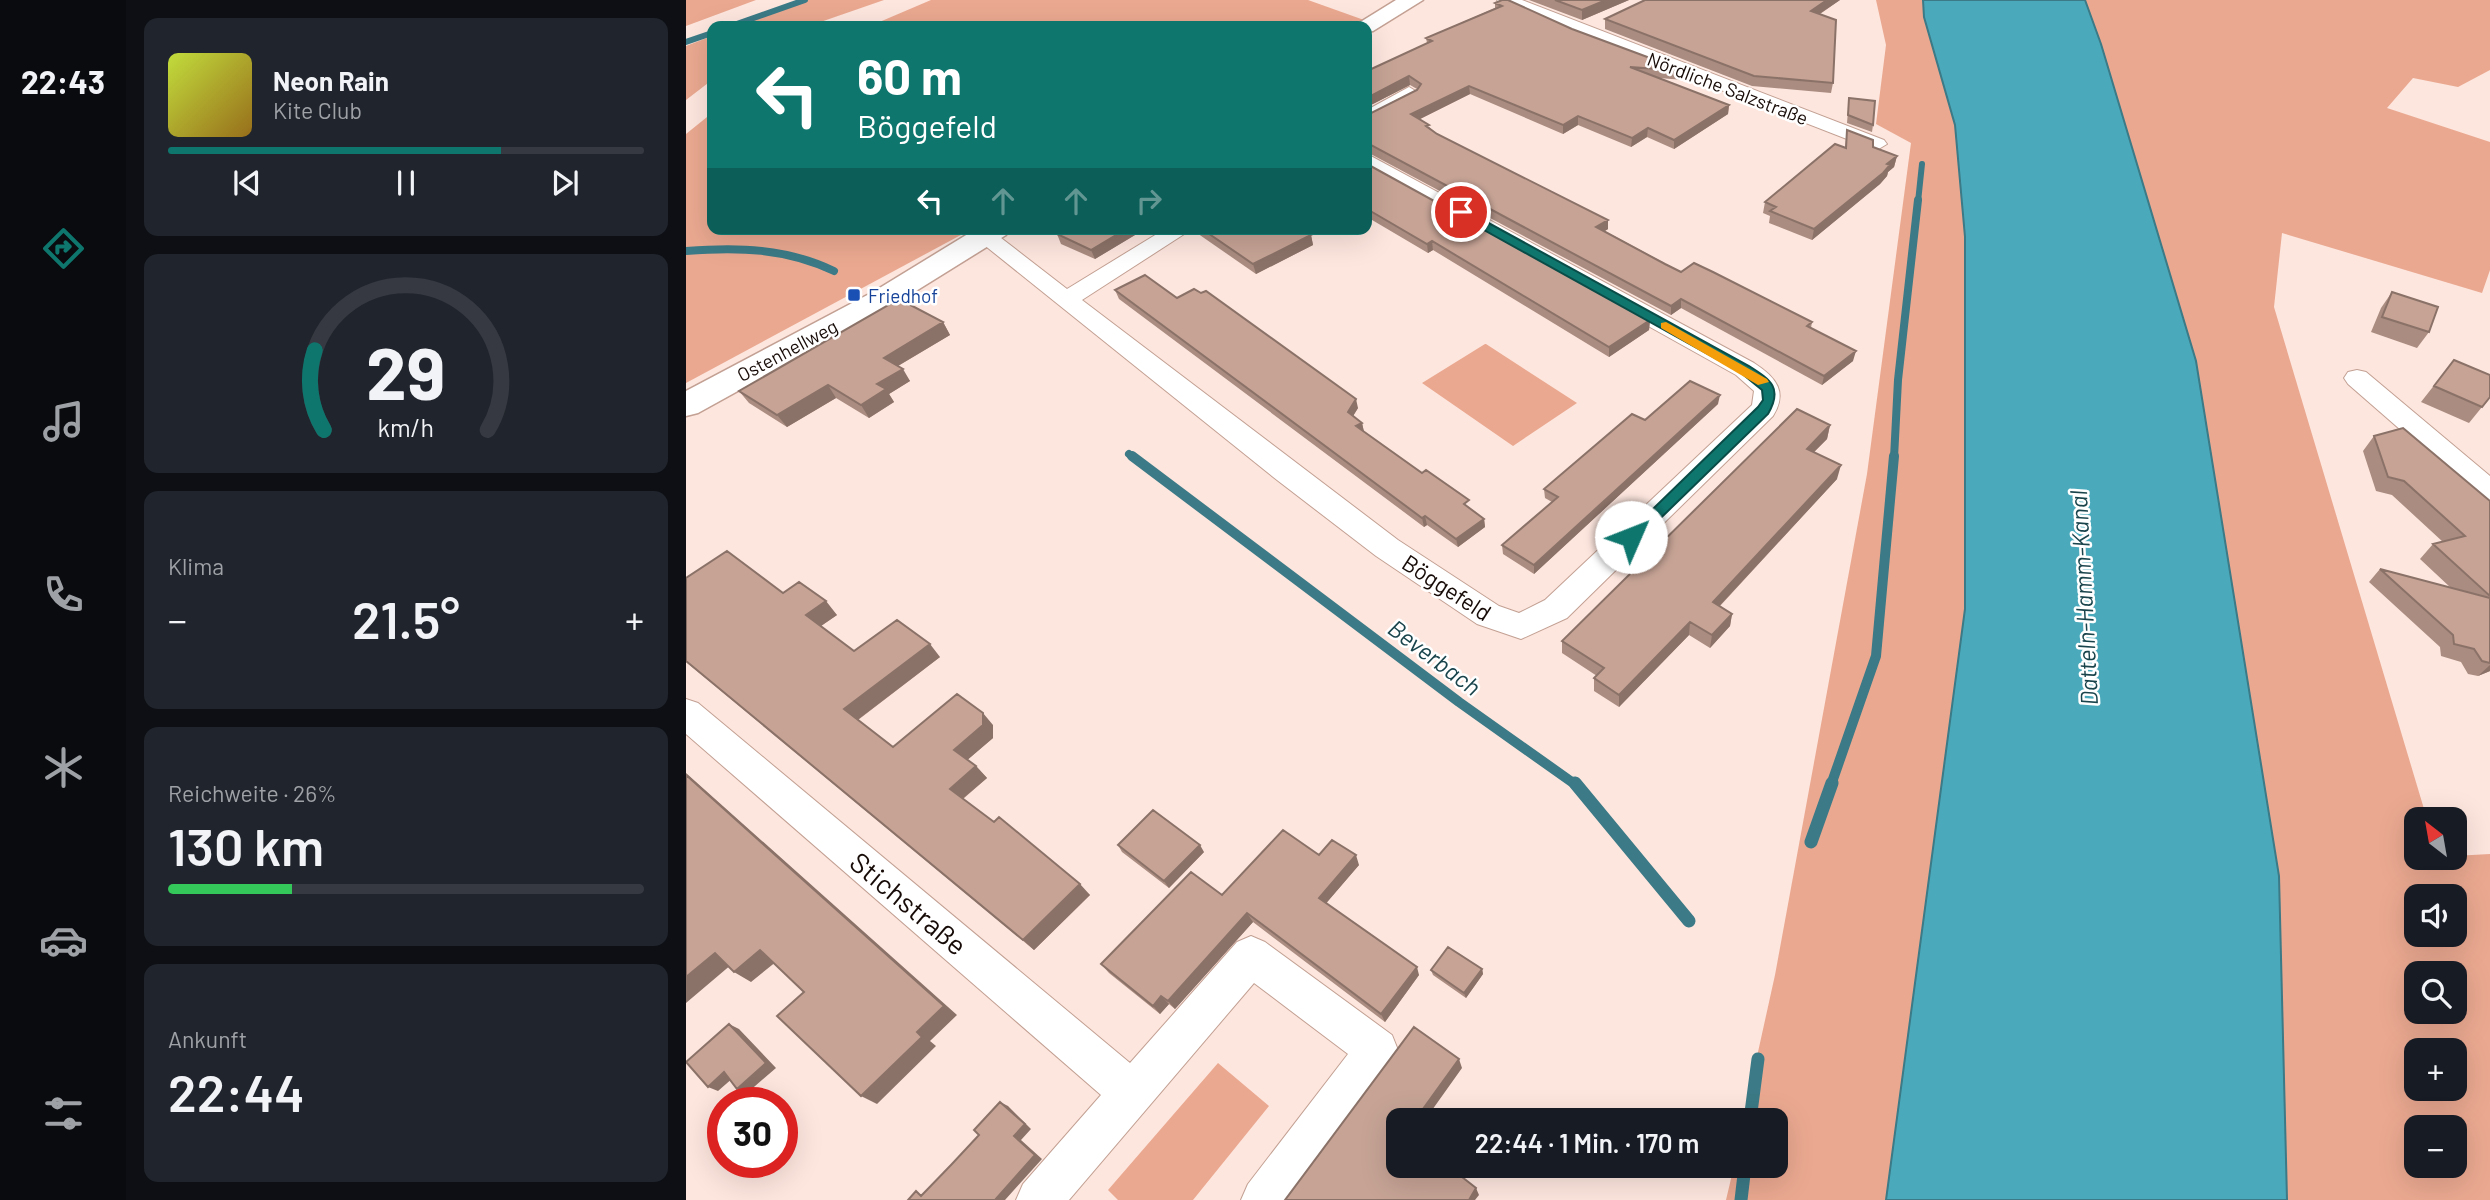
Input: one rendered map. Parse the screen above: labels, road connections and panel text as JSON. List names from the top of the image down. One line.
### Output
{"streets":{"main road":["Ostenhellweg"],"street":["Nördliche Salzstraße","Böggefeld","Stichstraße"]},"water":["Datteln-Hamm-Kanal","Beverbach"],"places":{"transit":["Friedhof"]},"north":"top left","page":{"tabs":"22:43","turn":["60 m","Böggefeld"],"song":["Neon Rain","Kite Club"],"tile":["Klima",["Reichweite · 26%","130 km"],["Ankunft","22:44"]],"heat":["−","21.5°","+"],"map_buttons":["+","−"],"limit":"30","trip":"22:44 · 1 Min. · 170 m","gauge":["29","km/h"]}}
